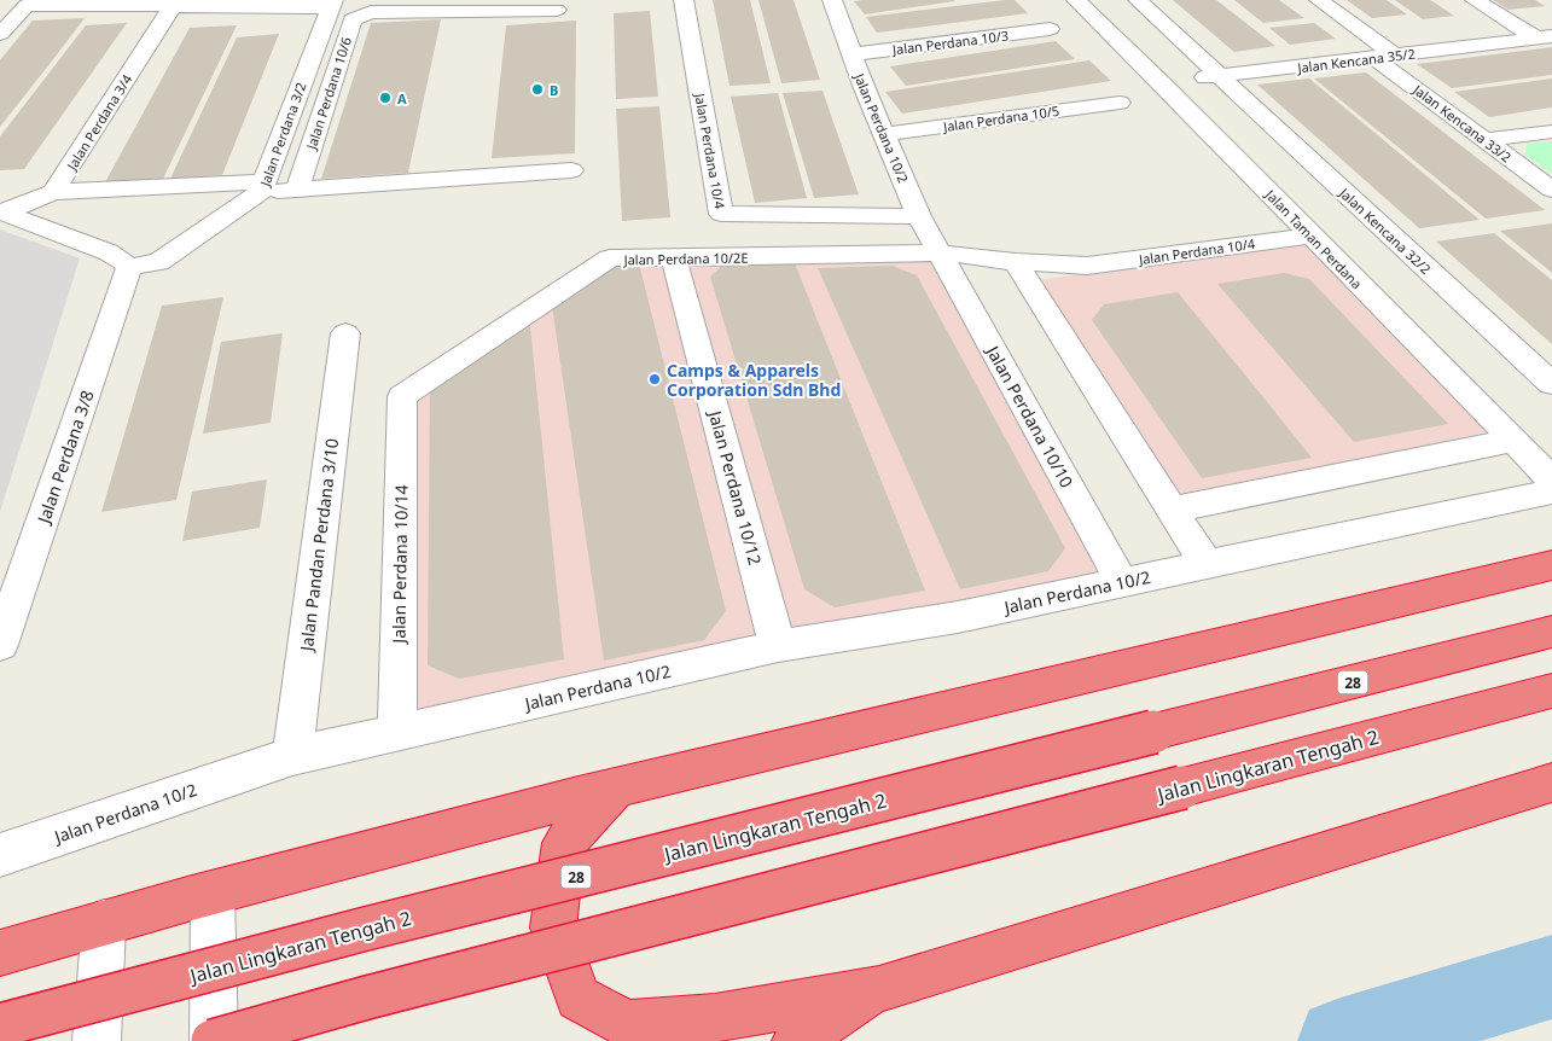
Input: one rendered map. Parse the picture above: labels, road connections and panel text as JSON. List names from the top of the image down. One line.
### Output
{"streets":{"highway":["28","Jalan Lingkaran Tengah 2"],"street":["Jalan Perdana 10/3","Jalan Kencana 35/2","Jalan Perdana 10/6","Jalan Perdana 10/5","Jalan Perdana 3/4","Jalan Kencana 33/2","Jalan Perdana 10/2","Jalan Perdana 3/2","Jalan Perdana 10/4","Jalan Kencana 32/2","Jalan Taman Perdana","Jalan Perdana 10/2E","Jalan Perdana 10/10","Jalan Perdana 3/8","Jalan Perdana 10/12","Jalan Pandan Perdana 3/10","Jalan Perdana 10/14"]},"crossings":[["Jalan Perdana 10/3","Jalan Perdana 10/2"],["Jalan Kencana 35/2","Jalan Kencana 33/2"],["Jalan Kencana 35/2","Jalan Kencana 32/2"],["Jalan Kencana 35/2","Jalan Taman Perdana"],["Jalan Perdana 10/5","Jalan Perdana 10/2"],["Jalan Perdana 10/2","Jalan Perdana 10/4"],["Jalan Perdana 10/2","Jalan Perdana 10/2E"],["Jalan Perdana 10/2","Jalan Perdana 10/10"],["Jalan Perdana 10/2","Jalan Perdana 10/12"],["Jalan Perdana 10/2","Jalan Pandan Perdana 3/10"],["Jalan Perdana 10/2","Jalan Perdana 10/14"],["Jalan Perdana 3/2","Jalan Perdana 3/8"],["Jalan Perdana 10/4","Jalan Taman Perdana"],["Jalan Perdana 10/4","Jalan Perdana 10/2E"],["Jalan Perdana 10/4","Jalan Perdana 10/10"],["Jalan Perdana 10/2E","Jalan Perdana 10/10"],["Jalan Perdana 10/2E","Jalan Perdana 10/12"],["Jalan Perdana 10/2E","Jalan Perdana 10/14"]],"places":["B","A","Camps & Apparels Corporation Sdn Bhd"]}
